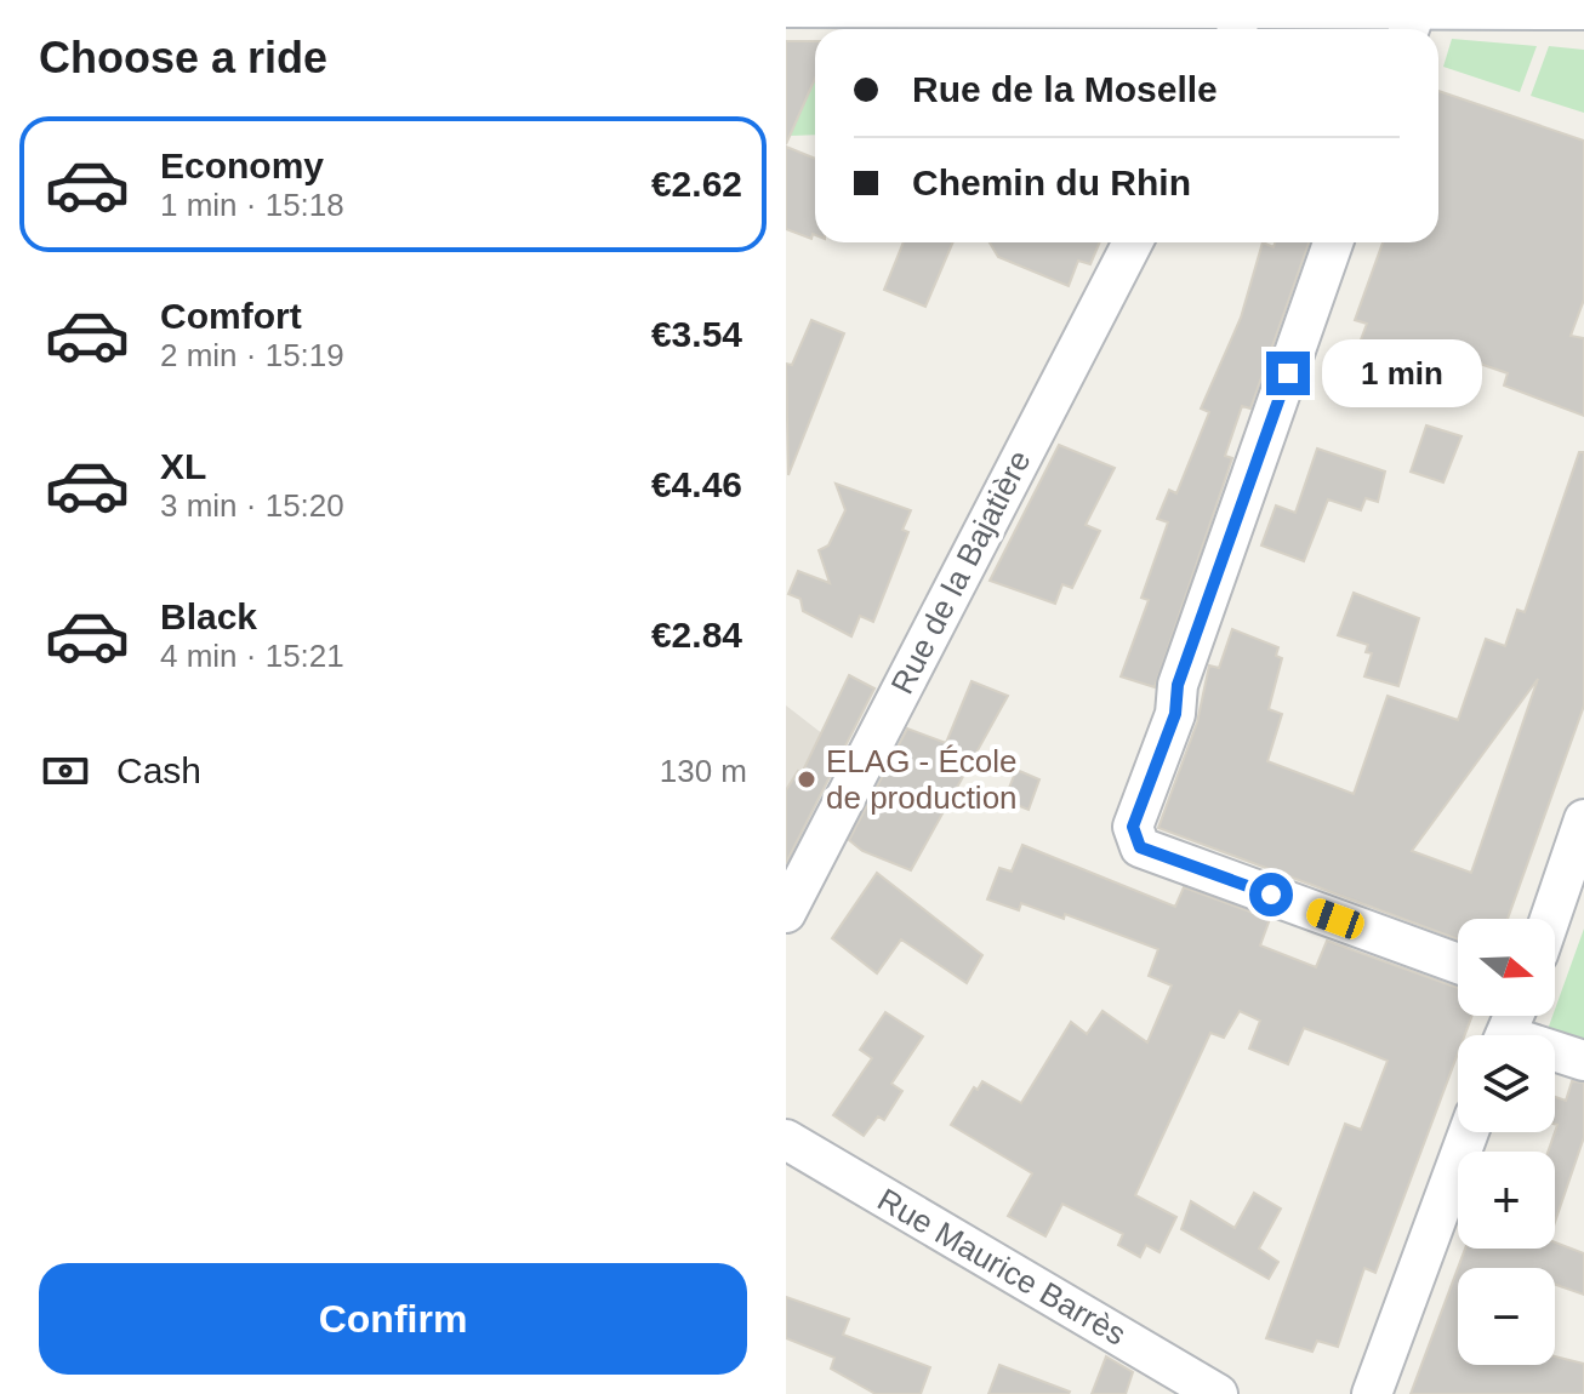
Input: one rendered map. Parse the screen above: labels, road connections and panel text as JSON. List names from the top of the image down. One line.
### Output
{"streets":{"street":["Rue de la Bajatière","Rue Maurice Barrès"]},"places":["ELAG - École de production"],"north":"right","page":{"heading":"Choose a ride","banner":["Rue de la Moselle","Chemin du Rhin"],"list":[{"name":"Economy","note":"1 min · 15:18","value":"€2.62"},{"name":"Comfort","note":"2 min · 15:19","value":"€3.54"},{"name":"XL","note":"3 min · 15:20","value":"€4.46"},{"name":"Black","note":"4 min · 15:21","value":"€2.84"}],"bubble":"1 min","pay":["Cash","130 m"],"map_buttons":["+","−"],"buttons":"Confirm"}}
